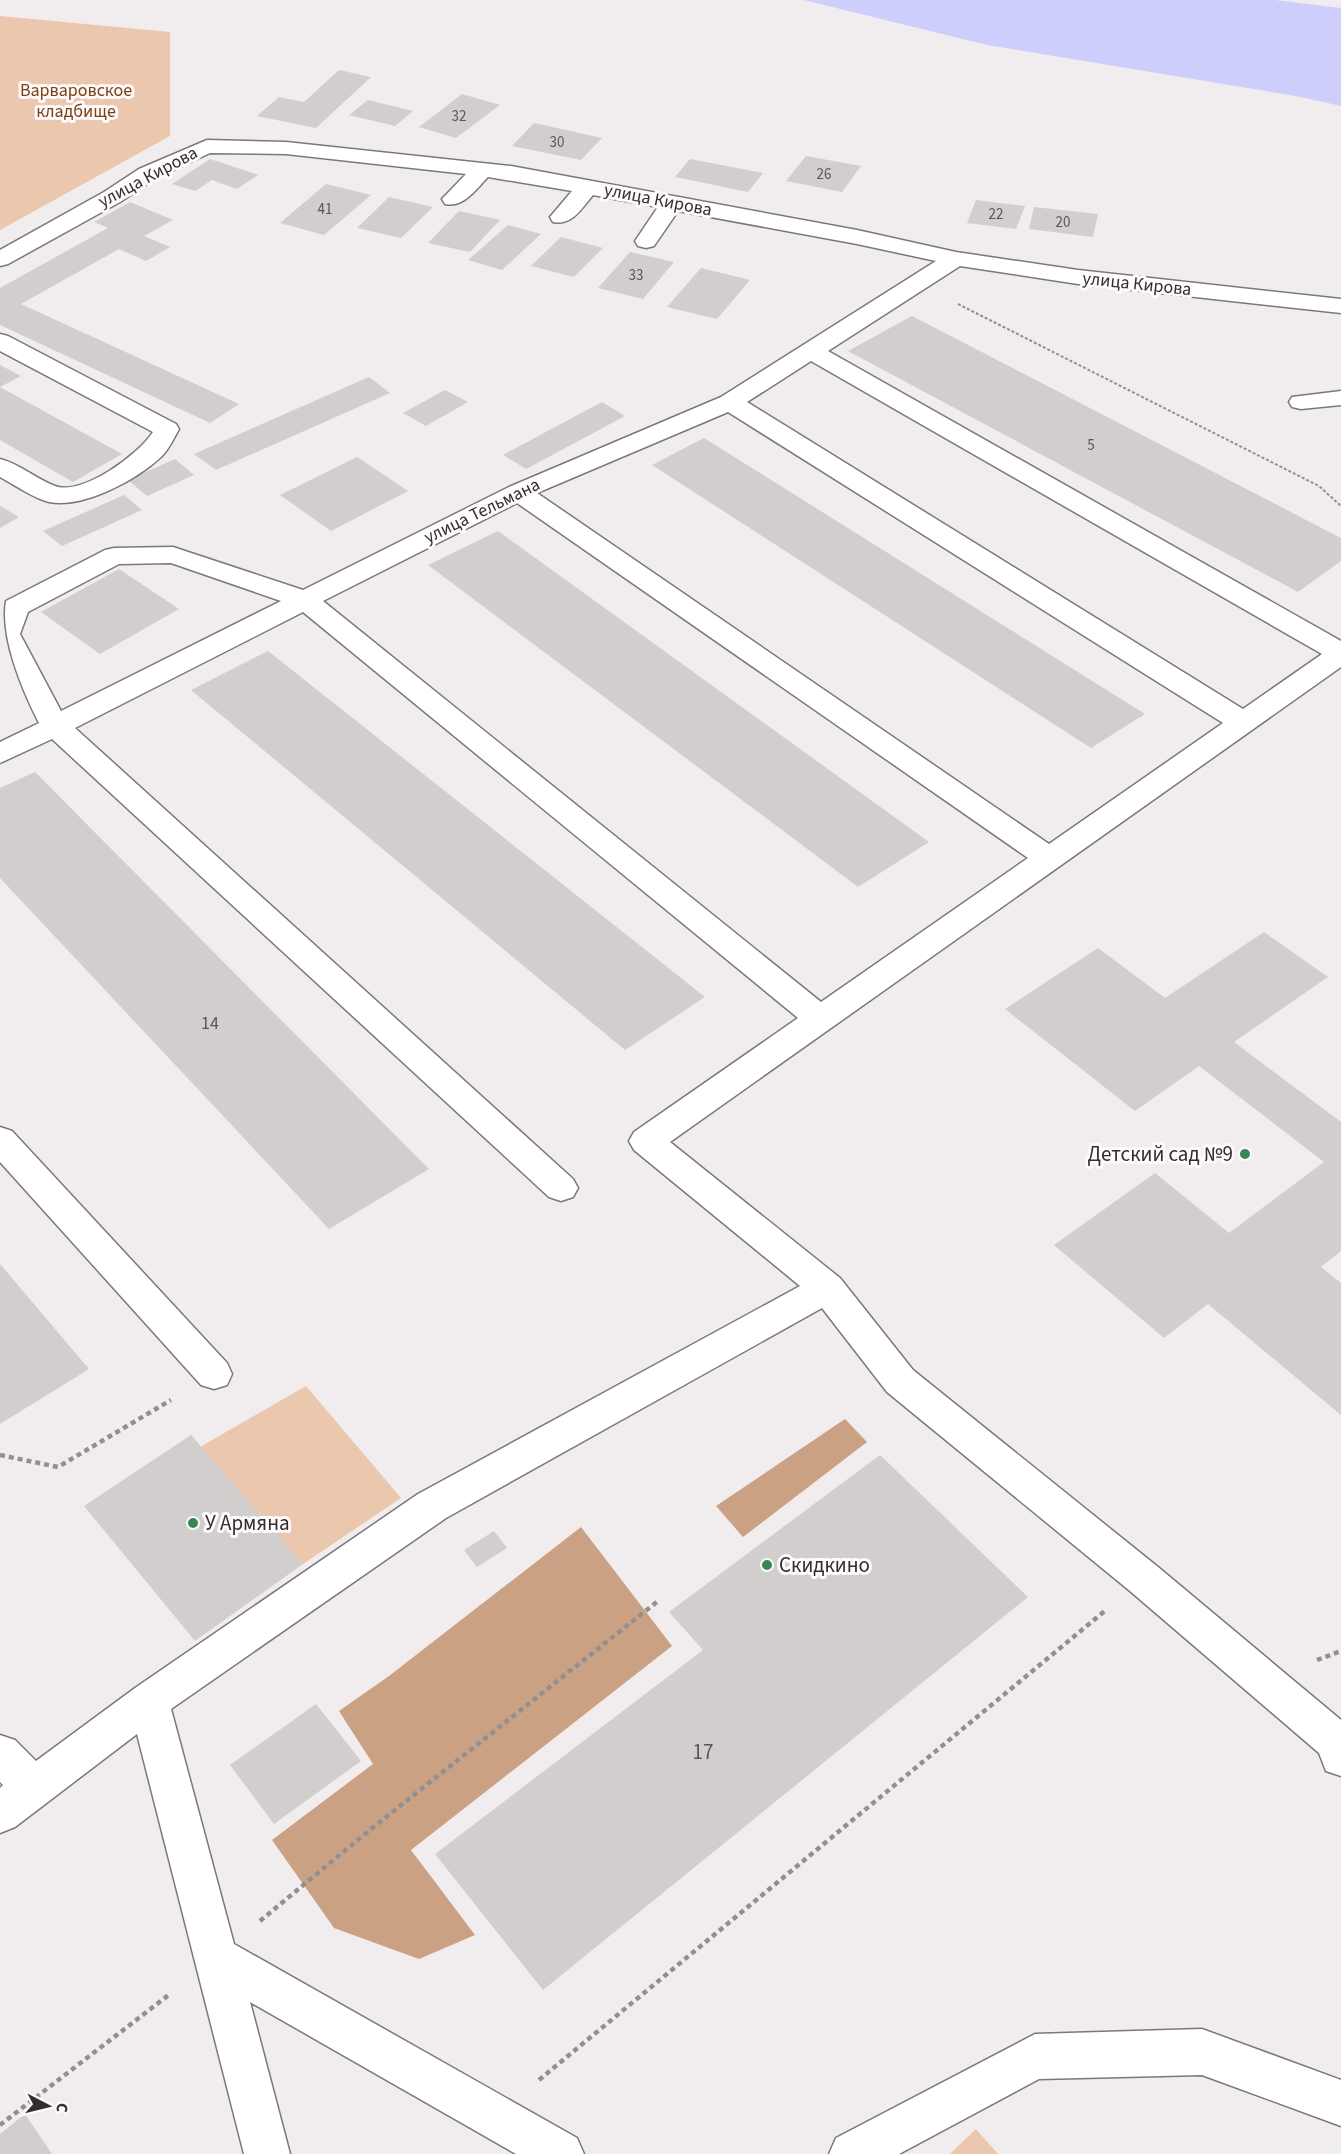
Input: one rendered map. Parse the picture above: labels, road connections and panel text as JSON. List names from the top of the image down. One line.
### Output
{"streets":{"street":["улица Кирова","улица Тельмана"]},"crossings":[["улица Кирова","улица Тельмана"]],"parks":["Варваровское кладбище"],"places":["Детский сад №9","У Армяна","Скидкино"],"house_numbers":["32","30","26","41","22","20","33","5","14","17"],"north":"right"}
